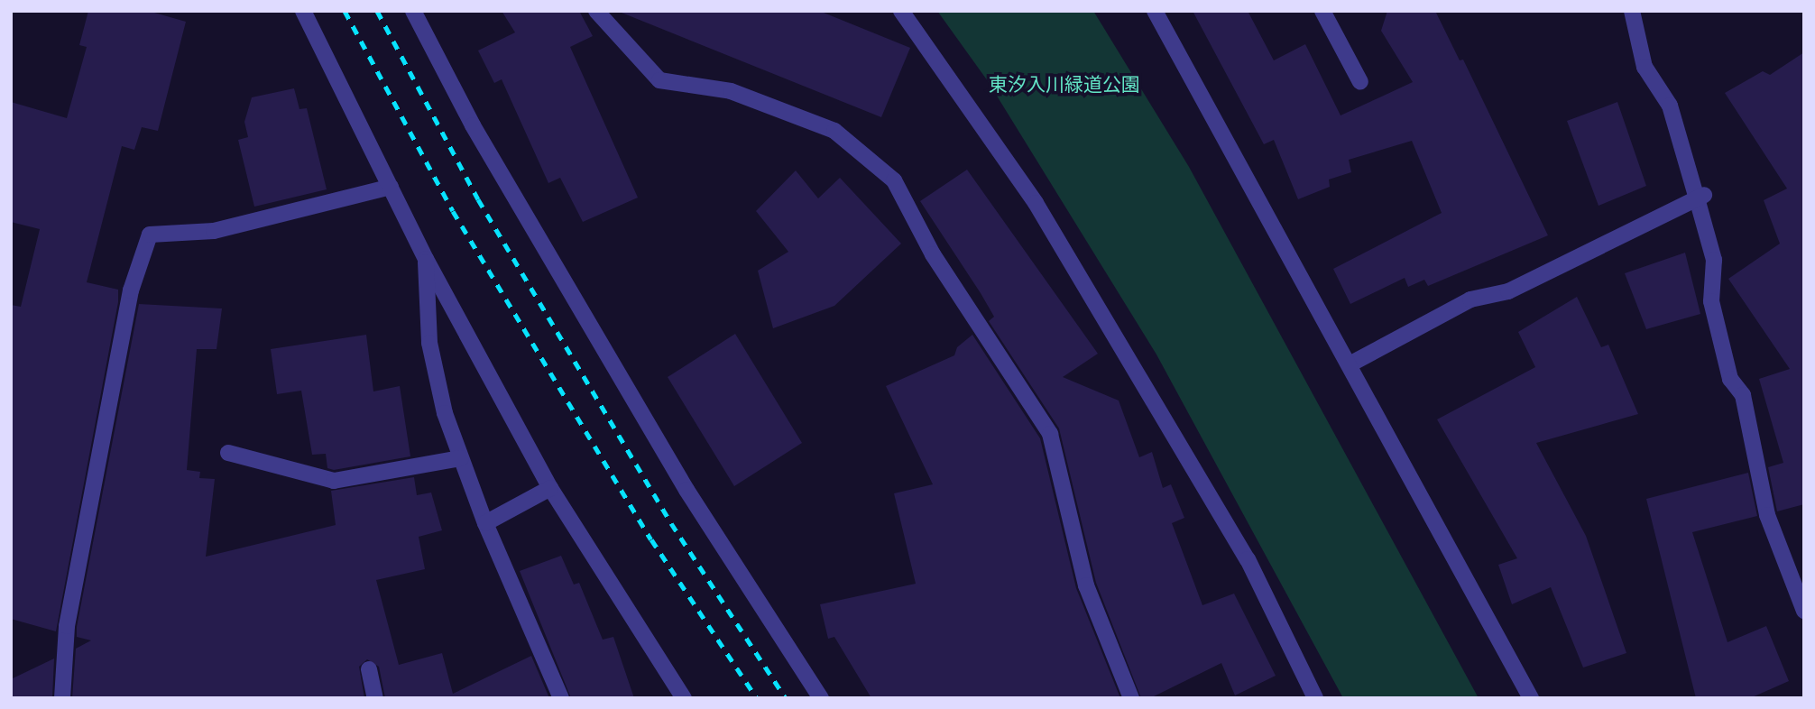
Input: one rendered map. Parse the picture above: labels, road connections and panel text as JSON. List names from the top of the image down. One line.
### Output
{"parks":["東汐入川緑道公園"]}
